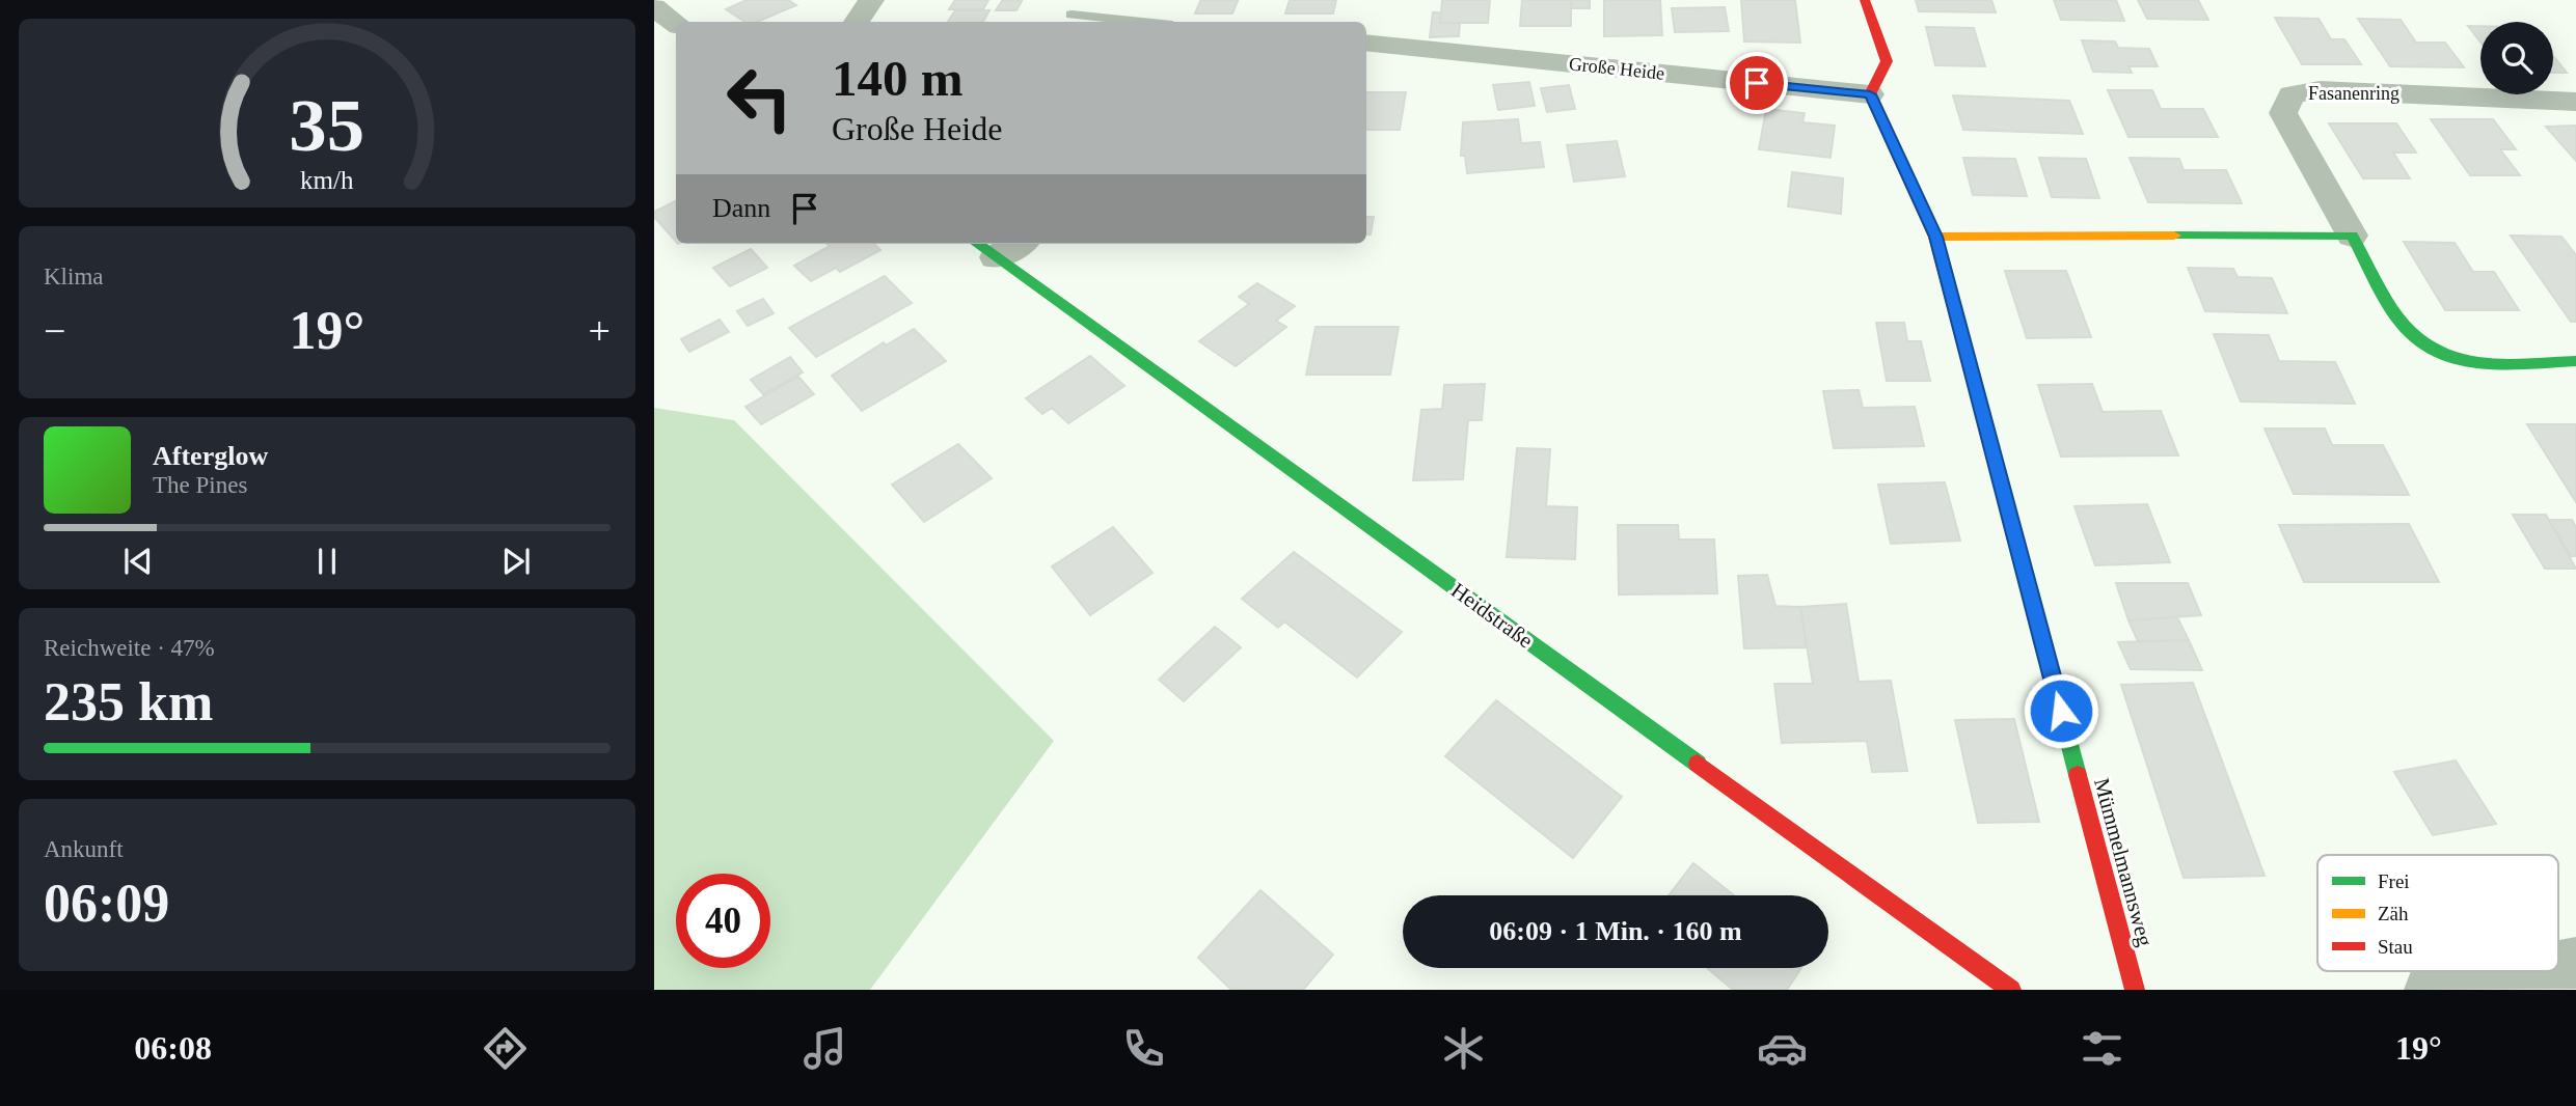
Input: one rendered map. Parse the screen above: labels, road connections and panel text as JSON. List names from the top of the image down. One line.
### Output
{"streets":{"street":["Große Heide","Fasanenring","Heidstraße","Mümmelmannsweg"]},"crossings":[["Große Heide","Mümmelmannsweg"]],"legend":["Frei","Zäh","Stau"],"page":{"turn":["140 m","Große Heide"],"then":"Dann","tile":["Klima",["Reichweite · 47%","235 km"],["Ankunft","06:09"]],"heat":["−","19°","+"],"song":["Afterglow","The Pines"],"limit":"40","trip":"06:09 · 1 Min. · 160 m","tabs":["06:08","19°"],"gauge":["35","km/h"]}}
